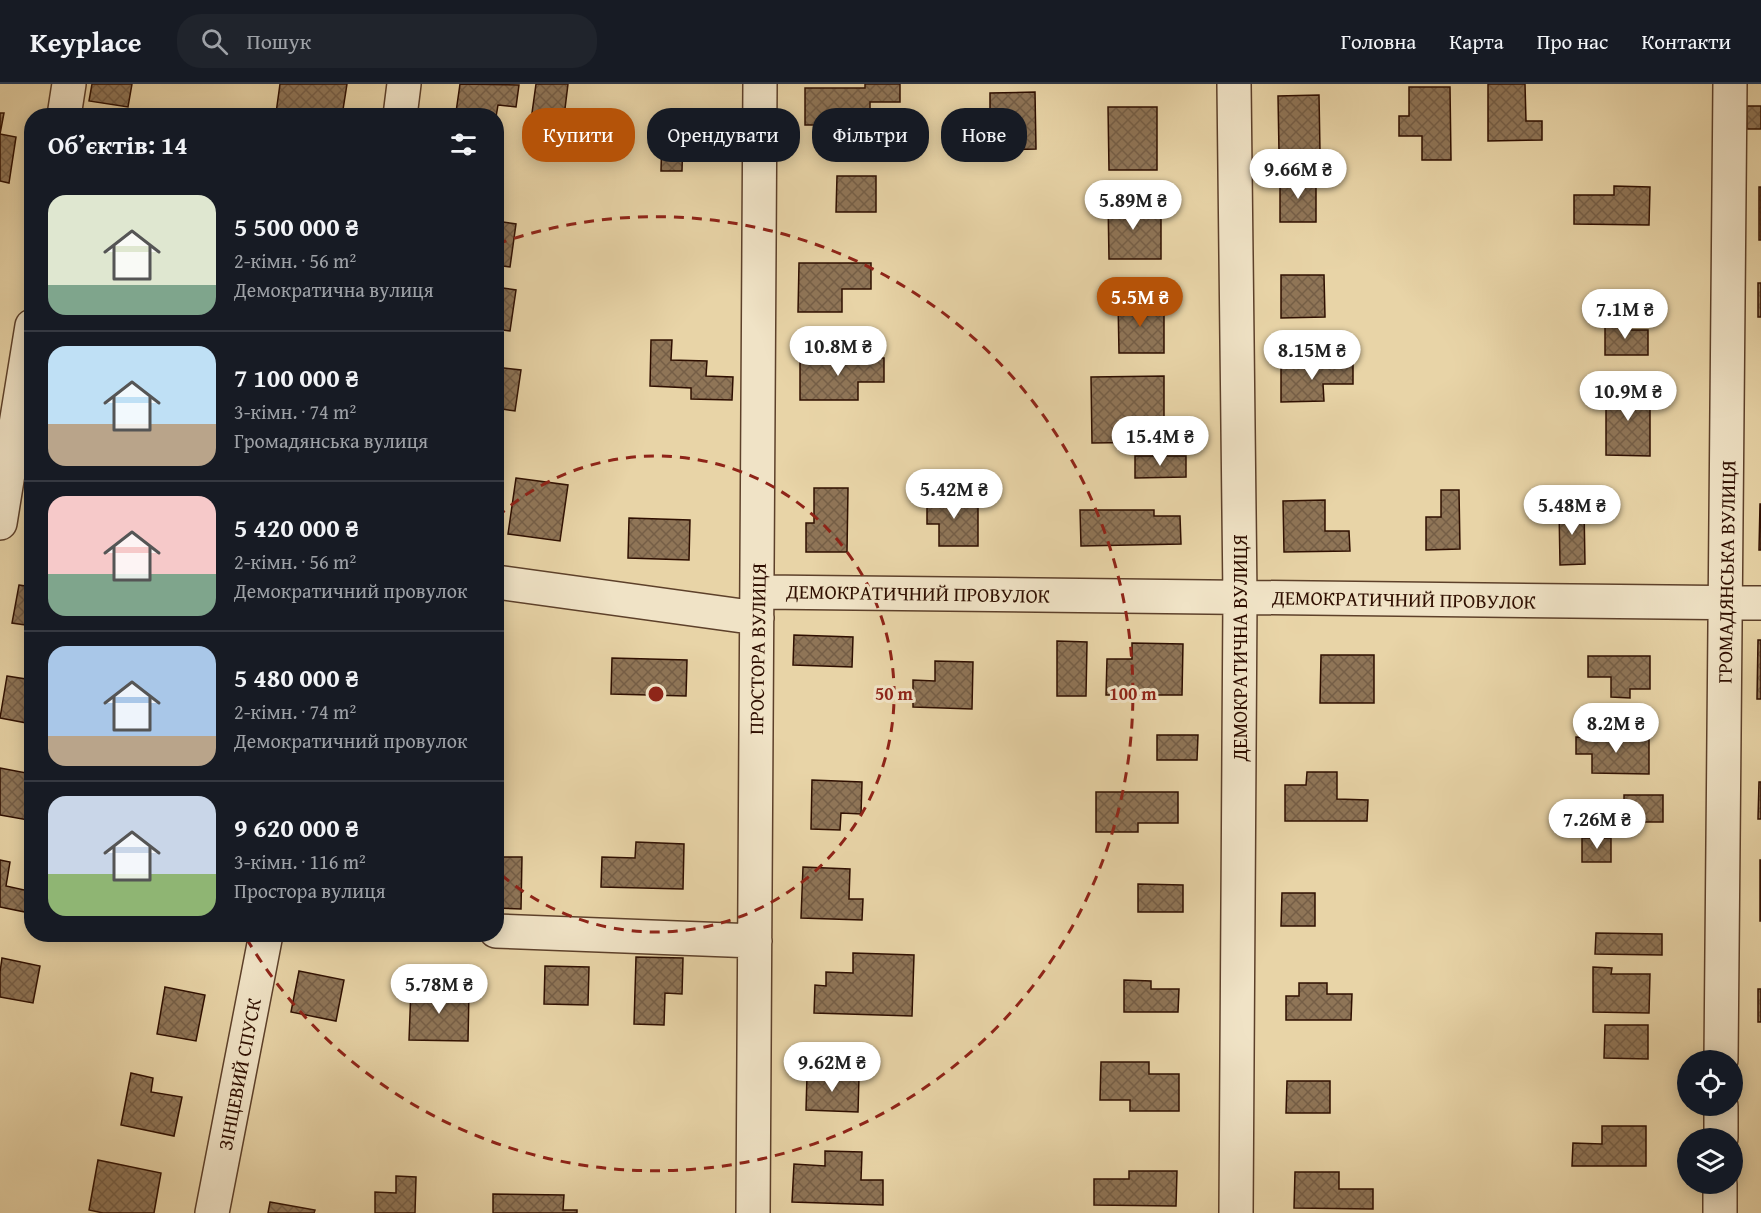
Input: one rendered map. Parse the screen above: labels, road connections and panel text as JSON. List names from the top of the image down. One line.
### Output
{"streets":{"street":["ГРОМАДЯНСЬКА ВУЛИЦЯ","ДЕМОКРАТИЧНИЙ ПРОВУЛОК","ДЕМОКРАТИЧНА ВУЛИЦЯ","ПРОСТОРА ВУЛИЦЯ","ЗІНЦЕВИЙ СПУСК"]},"crossings":[["ГРОМАДЯНСЬКА ВУЛИЦЯ","ДЕМОКРАТИЧНИЙ ПРОВУЛОК"],["ДЕМОКРАТИЧНИЙ ПРОВУЛОК","ДЕМОКРАТИЧНА ВУЛИЦЯ"],["ДЕМОКРАТИЧНИЙ ПРОВУЛОК","ПРОСТОРА ВУЛИЦЯ"]],"page":{"header":"Keyplace","search":"Пошук","nav":["Головна","Карта","Про нас","Контакти"],"chip":["Купити","Орендувати","Фільтри","Нове"],"heading":"Об’єктів: 14","price":["9.66M ₴","5.89M ₴","5.5M ₴","7.1M ₴","10.8M ₴","8.15M ₴","10.9M ₴","15.4M ₴","5.42M ₴","5.48M ₴","8.2M ₴","7.26M ₴","5.78M ₴","9.62M ₴"],"list":[{"name":"5 500 000 ₴","note":"2-кімн. · 56 m² · Демократична вулиця"},{"name":"7 100 000 ₴","note":"3-кімн. · 74 m² · Громадянська вулиця"},{"name":"5 420 000 ₴","note":"2-кімн. · 56 m² · Демократичний провулок"},{"name":"5 480 000 ₴","note":"2-кімн. · 74 m² · Демократичний провулок"},{"name":"9 620 000 ₴","note":"3-кімн. · 116 m² · Простора вулиця"}]},"rings":["50 m","100 m"]}
